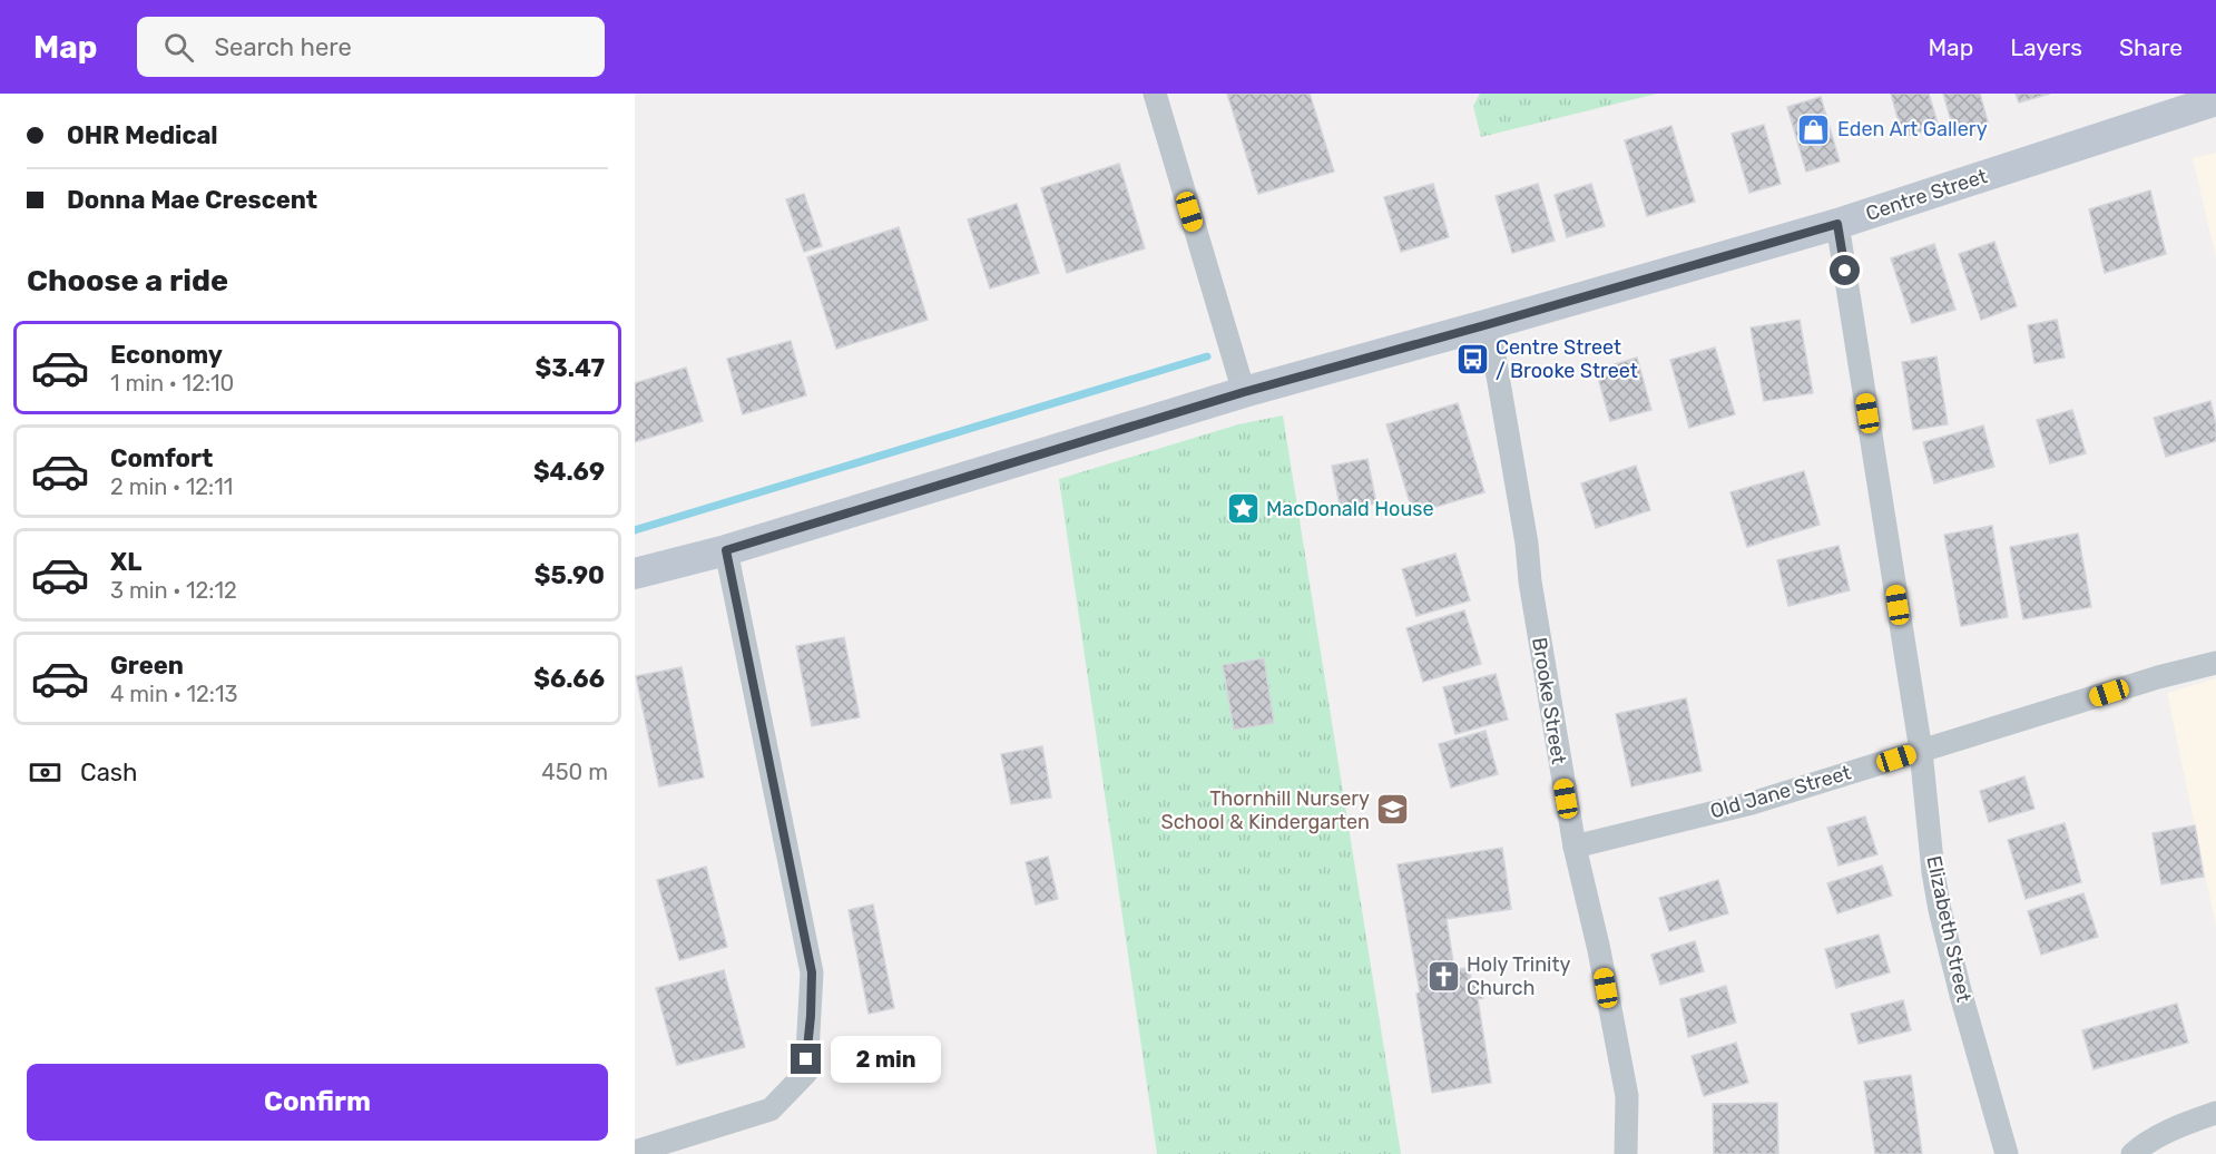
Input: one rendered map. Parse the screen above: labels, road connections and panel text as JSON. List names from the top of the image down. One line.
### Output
{"streets":{"main road":["Centre Street"],"street":["Brooke Street","Old Jane Street","Elizabeth Street"]},"crossings":[["Centre Street","Brooke Street"],["Centre Street","Elizabeth Street"],["Brooke Street","Old Jane Street"],["Old Jane Street","Elizabeth Street"]],"places":{"shop":["Eden Art Gallery"],"bus stop":["Centre Street / Brooke Street"],"place":["MacDonald House"],"school or university":["Thornhill Nursery School & Kindergarten"],"church":["Holy Trinity Church"]},"page":{"header":"Map","search":"Search here","nav":["Map","Layers","Share"],"banner":["OHR Medical","Donna Mae Crescent"],"heading":"Choose a ride","list":[{"name":"Economy","note":"1 min · 12:10","value":"$3.47"},{"name":"Comfort","note":"2 min · 12:11","value":"$4.69"},{"name":"XL","note":"3 min · 12:12","value":"$5.90"},{"name":"Green","note":"4 min · 12:13","value":"$6.66"}],"pay":["Cash","450 m"],"bubble":"2 min","buttons":"Confirm"}}
